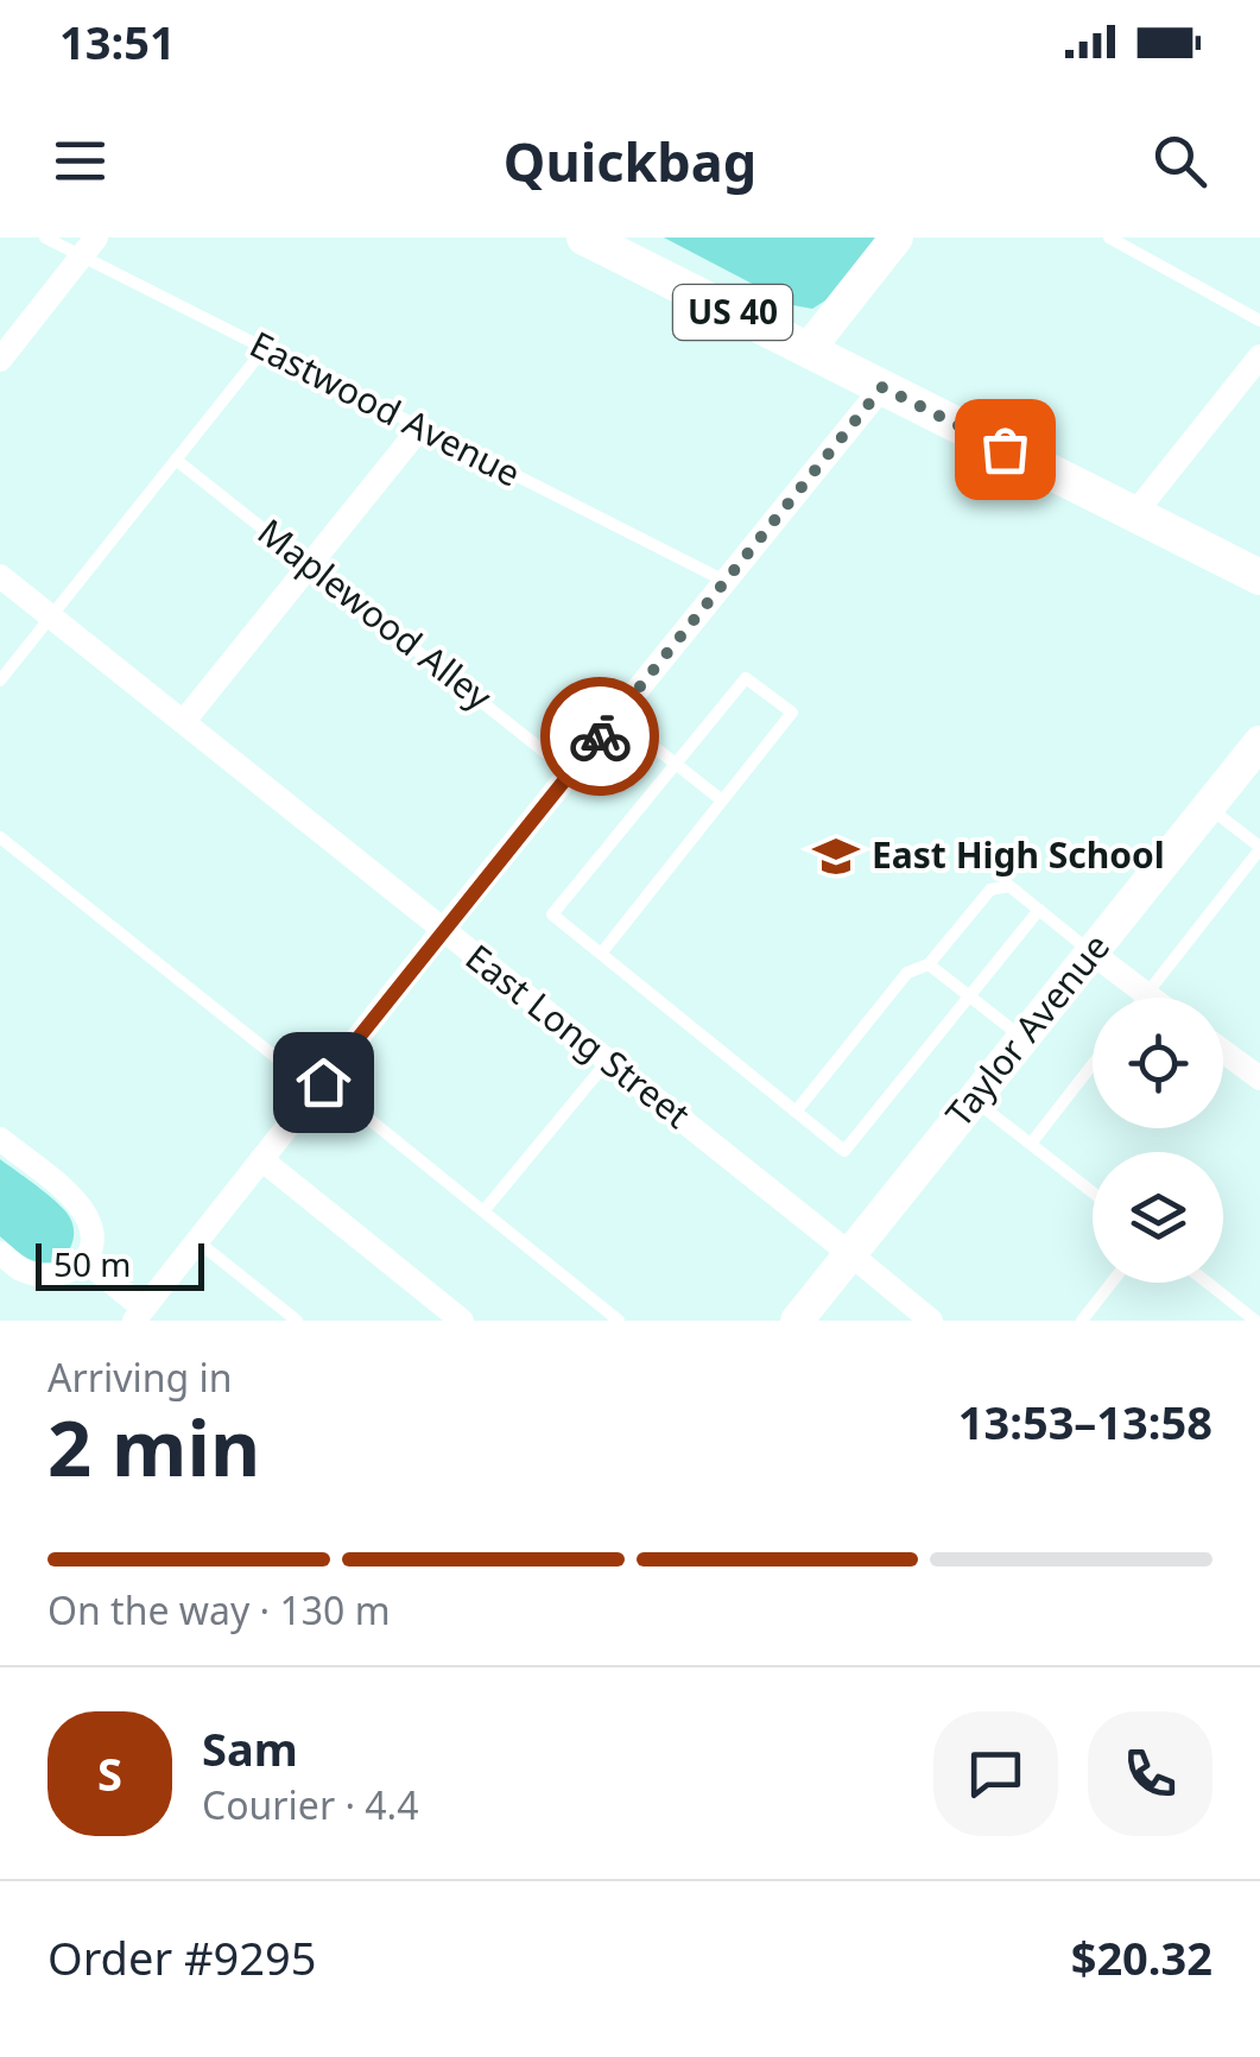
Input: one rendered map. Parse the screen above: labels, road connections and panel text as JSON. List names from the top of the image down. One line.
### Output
{"streets":{"main road":["US 40","Taylor Avenue"],"street":["East Long Street"],"lane":["Eastwood Avenue","Maplewood Alley"]},"crossings":[["Taylor Avenue","East Long Street"]],"places":{"school or university":["East High School"]},"scale_bar":"50 m","page":{"status":"13:51","header":"Quickbag","scale":"50 m","heading":["2 min","Arriving in","13:53–13:58"],"panel":["Sam","Courier · 4.4","Order #9295","$20.32"],"bar":"On the way · 130 m","round":"S"}}
